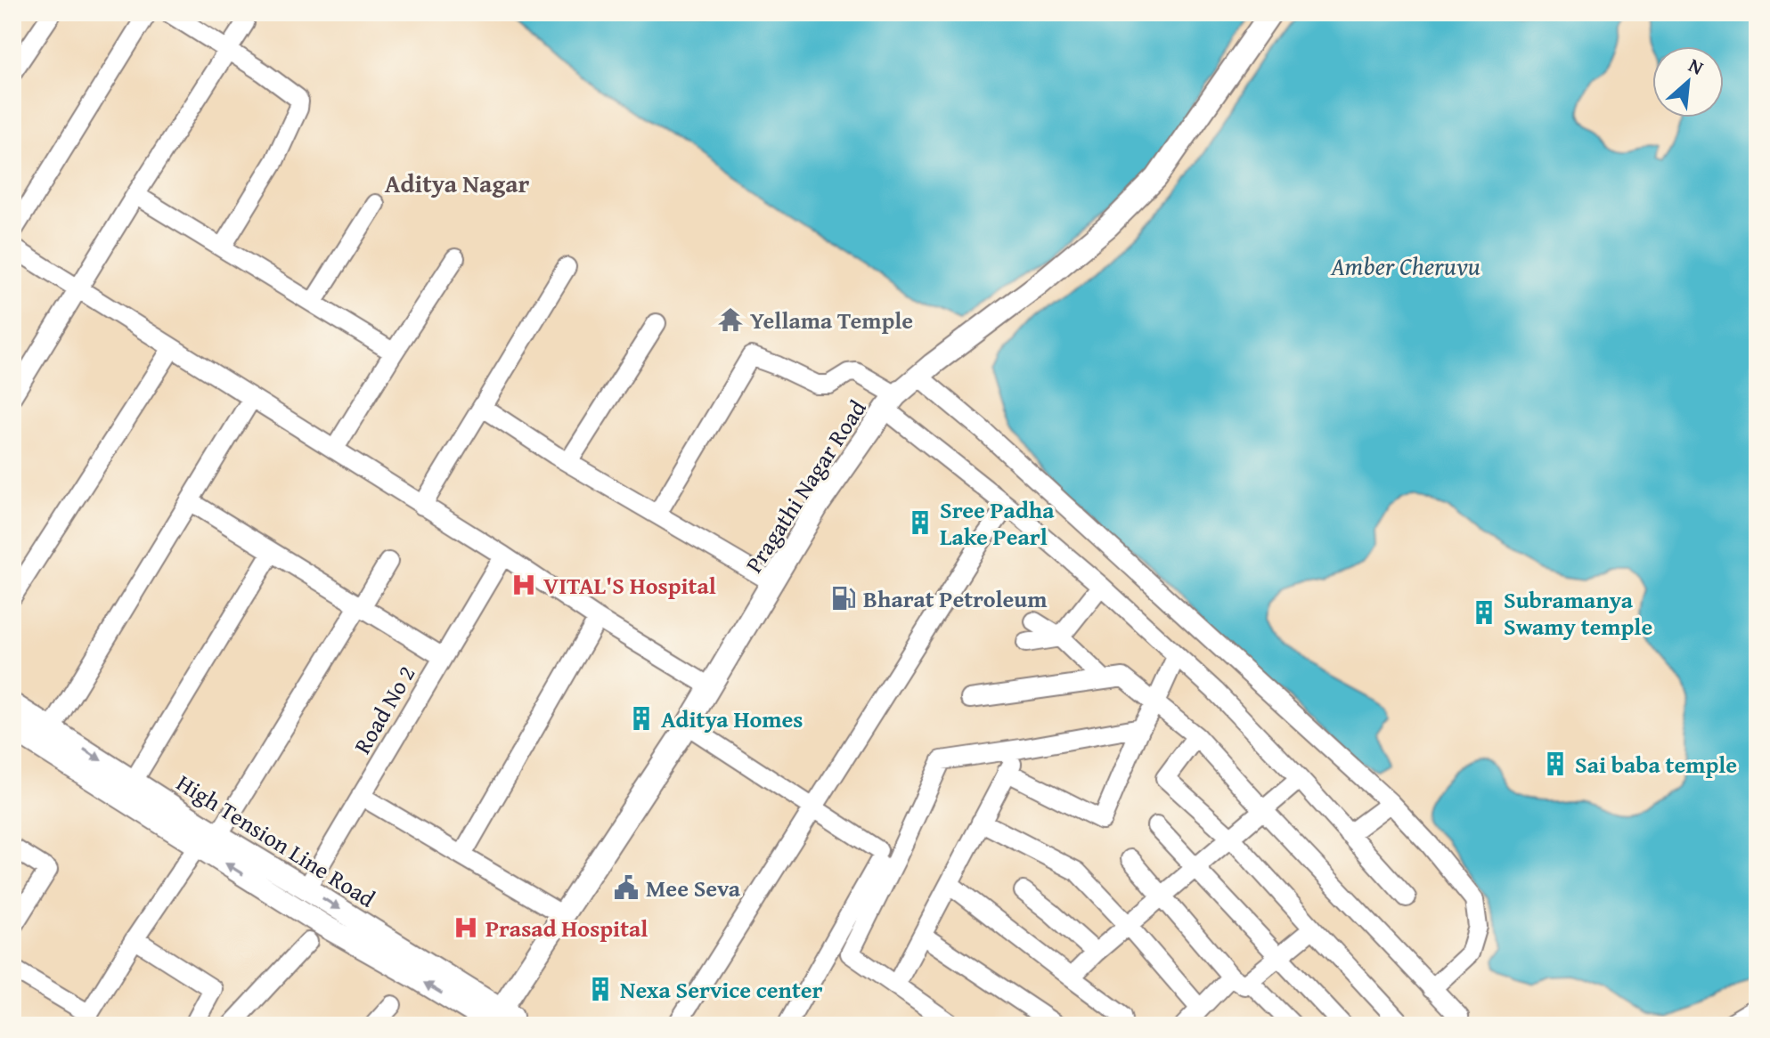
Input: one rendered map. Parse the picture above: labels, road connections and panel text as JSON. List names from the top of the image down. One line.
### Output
{"streets":{"main road":["Pragathi Nagar Road","High Tension Line Road"],"street":["Road No 2"]},"crossings":[["Pragathi Nagar Road","High Tension Line Road"],["Road No 2","High Tension Line Road"]],"districts":["Aditya Nagar"],"water":["Amber Cheruvu"],"places":{"temple":["Yellama Temple"],"building":["Sree Padha Lake Pearl","Subramanya Swamy temple","Aditya Homes","Sai baba temple","Nexa Service center"],"hospital":["VITAL'S Hospital","Prasad Hospital"],"fuel station":["Bharat Petroleum"],"public building":["Mee Seva"]},"north":"top right"}
